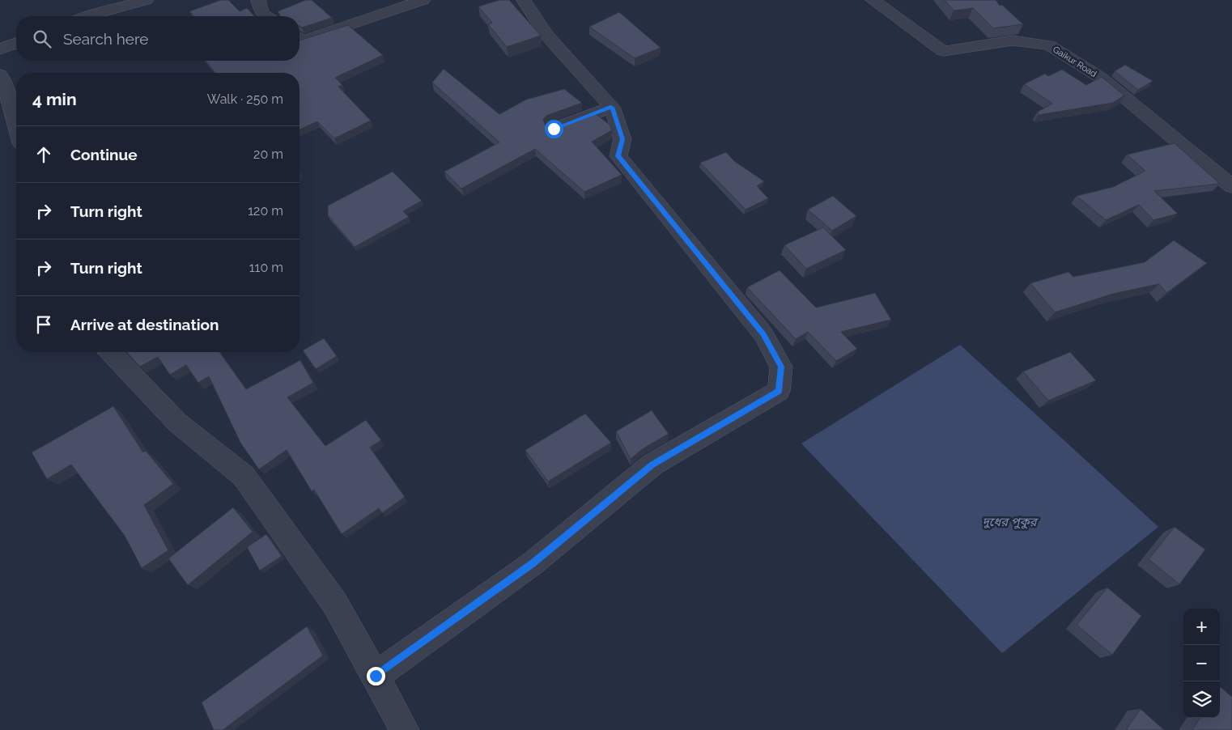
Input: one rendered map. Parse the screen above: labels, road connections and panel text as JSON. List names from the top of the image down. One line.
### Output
{"streets":{"street":["Gaikur Road"]},"water":["দুধের পুকুর"],"page":{"search":"Search here","heading":["4 min","Walk · 250 m"],"list":[["Continue","20 m"],["Turn right","120 m"],["Turn right","110 m"],"Arrive at destination"],"map_buttons":["+","−"]}}
